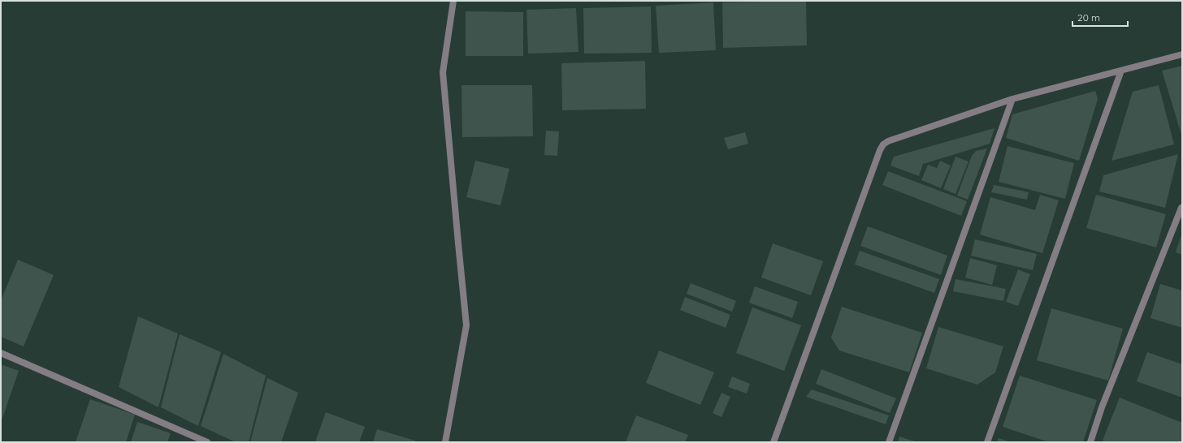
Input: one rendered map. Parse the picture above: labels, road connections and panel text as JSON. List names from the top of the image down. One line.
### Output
{"scale_bar":"20 m"}
